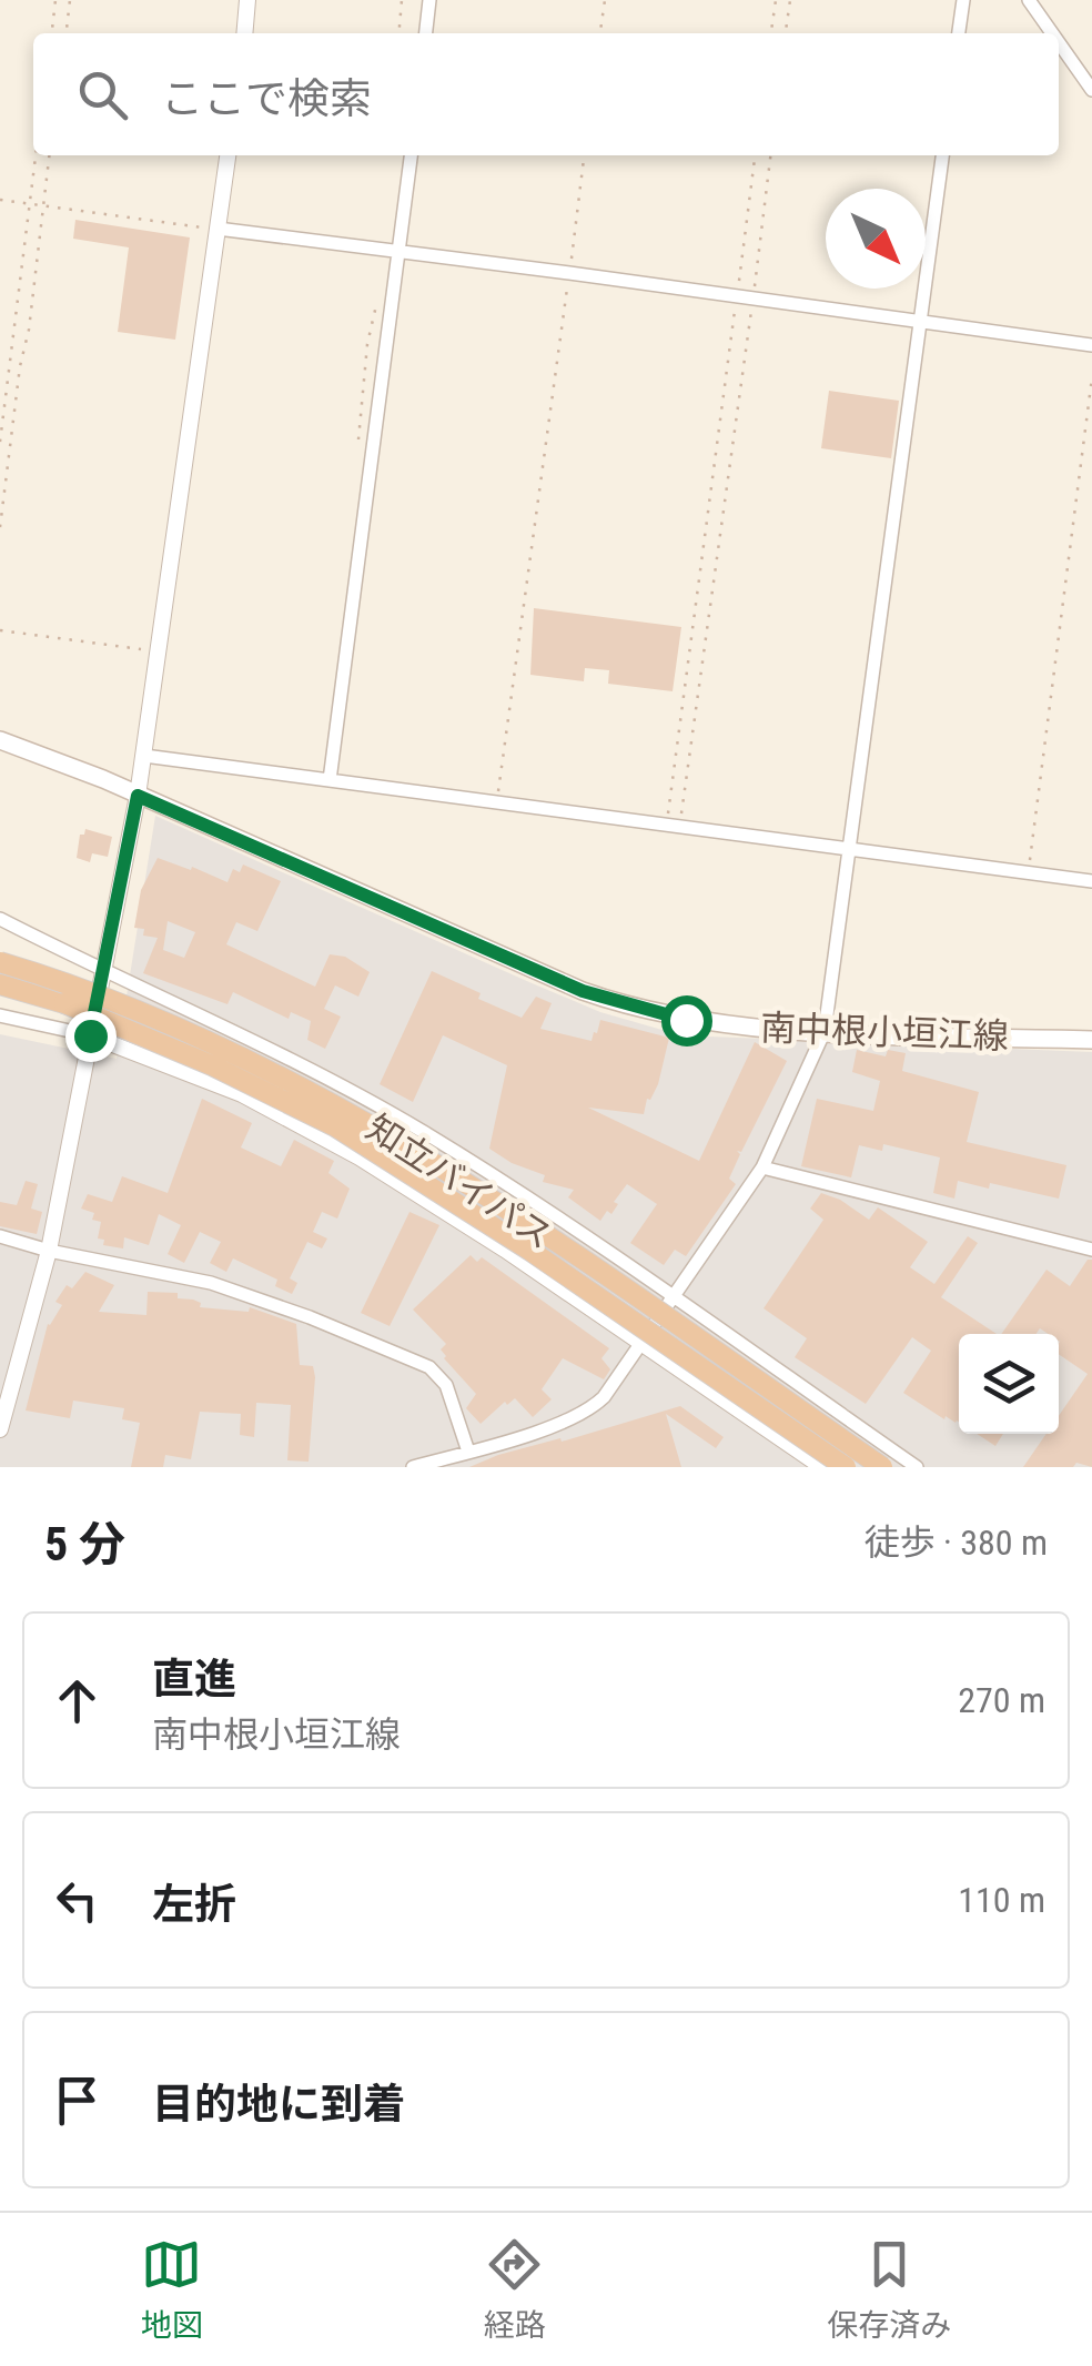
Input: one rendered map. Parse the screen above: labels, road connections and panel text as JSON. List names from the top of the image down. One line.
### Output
{"streets":{"highway":["知立バイパス"],"main road":["南中根小垣江線"]},"north":"bottom right","page":{"search":"ここで検索","heading":["5 分","徒歩 · 380 m"],"list":[["直進","南中根小垣江線","270 m"],["左折","110 m"],"目的地に到着"],"nav":["地図","経路","保存済み"]}}
